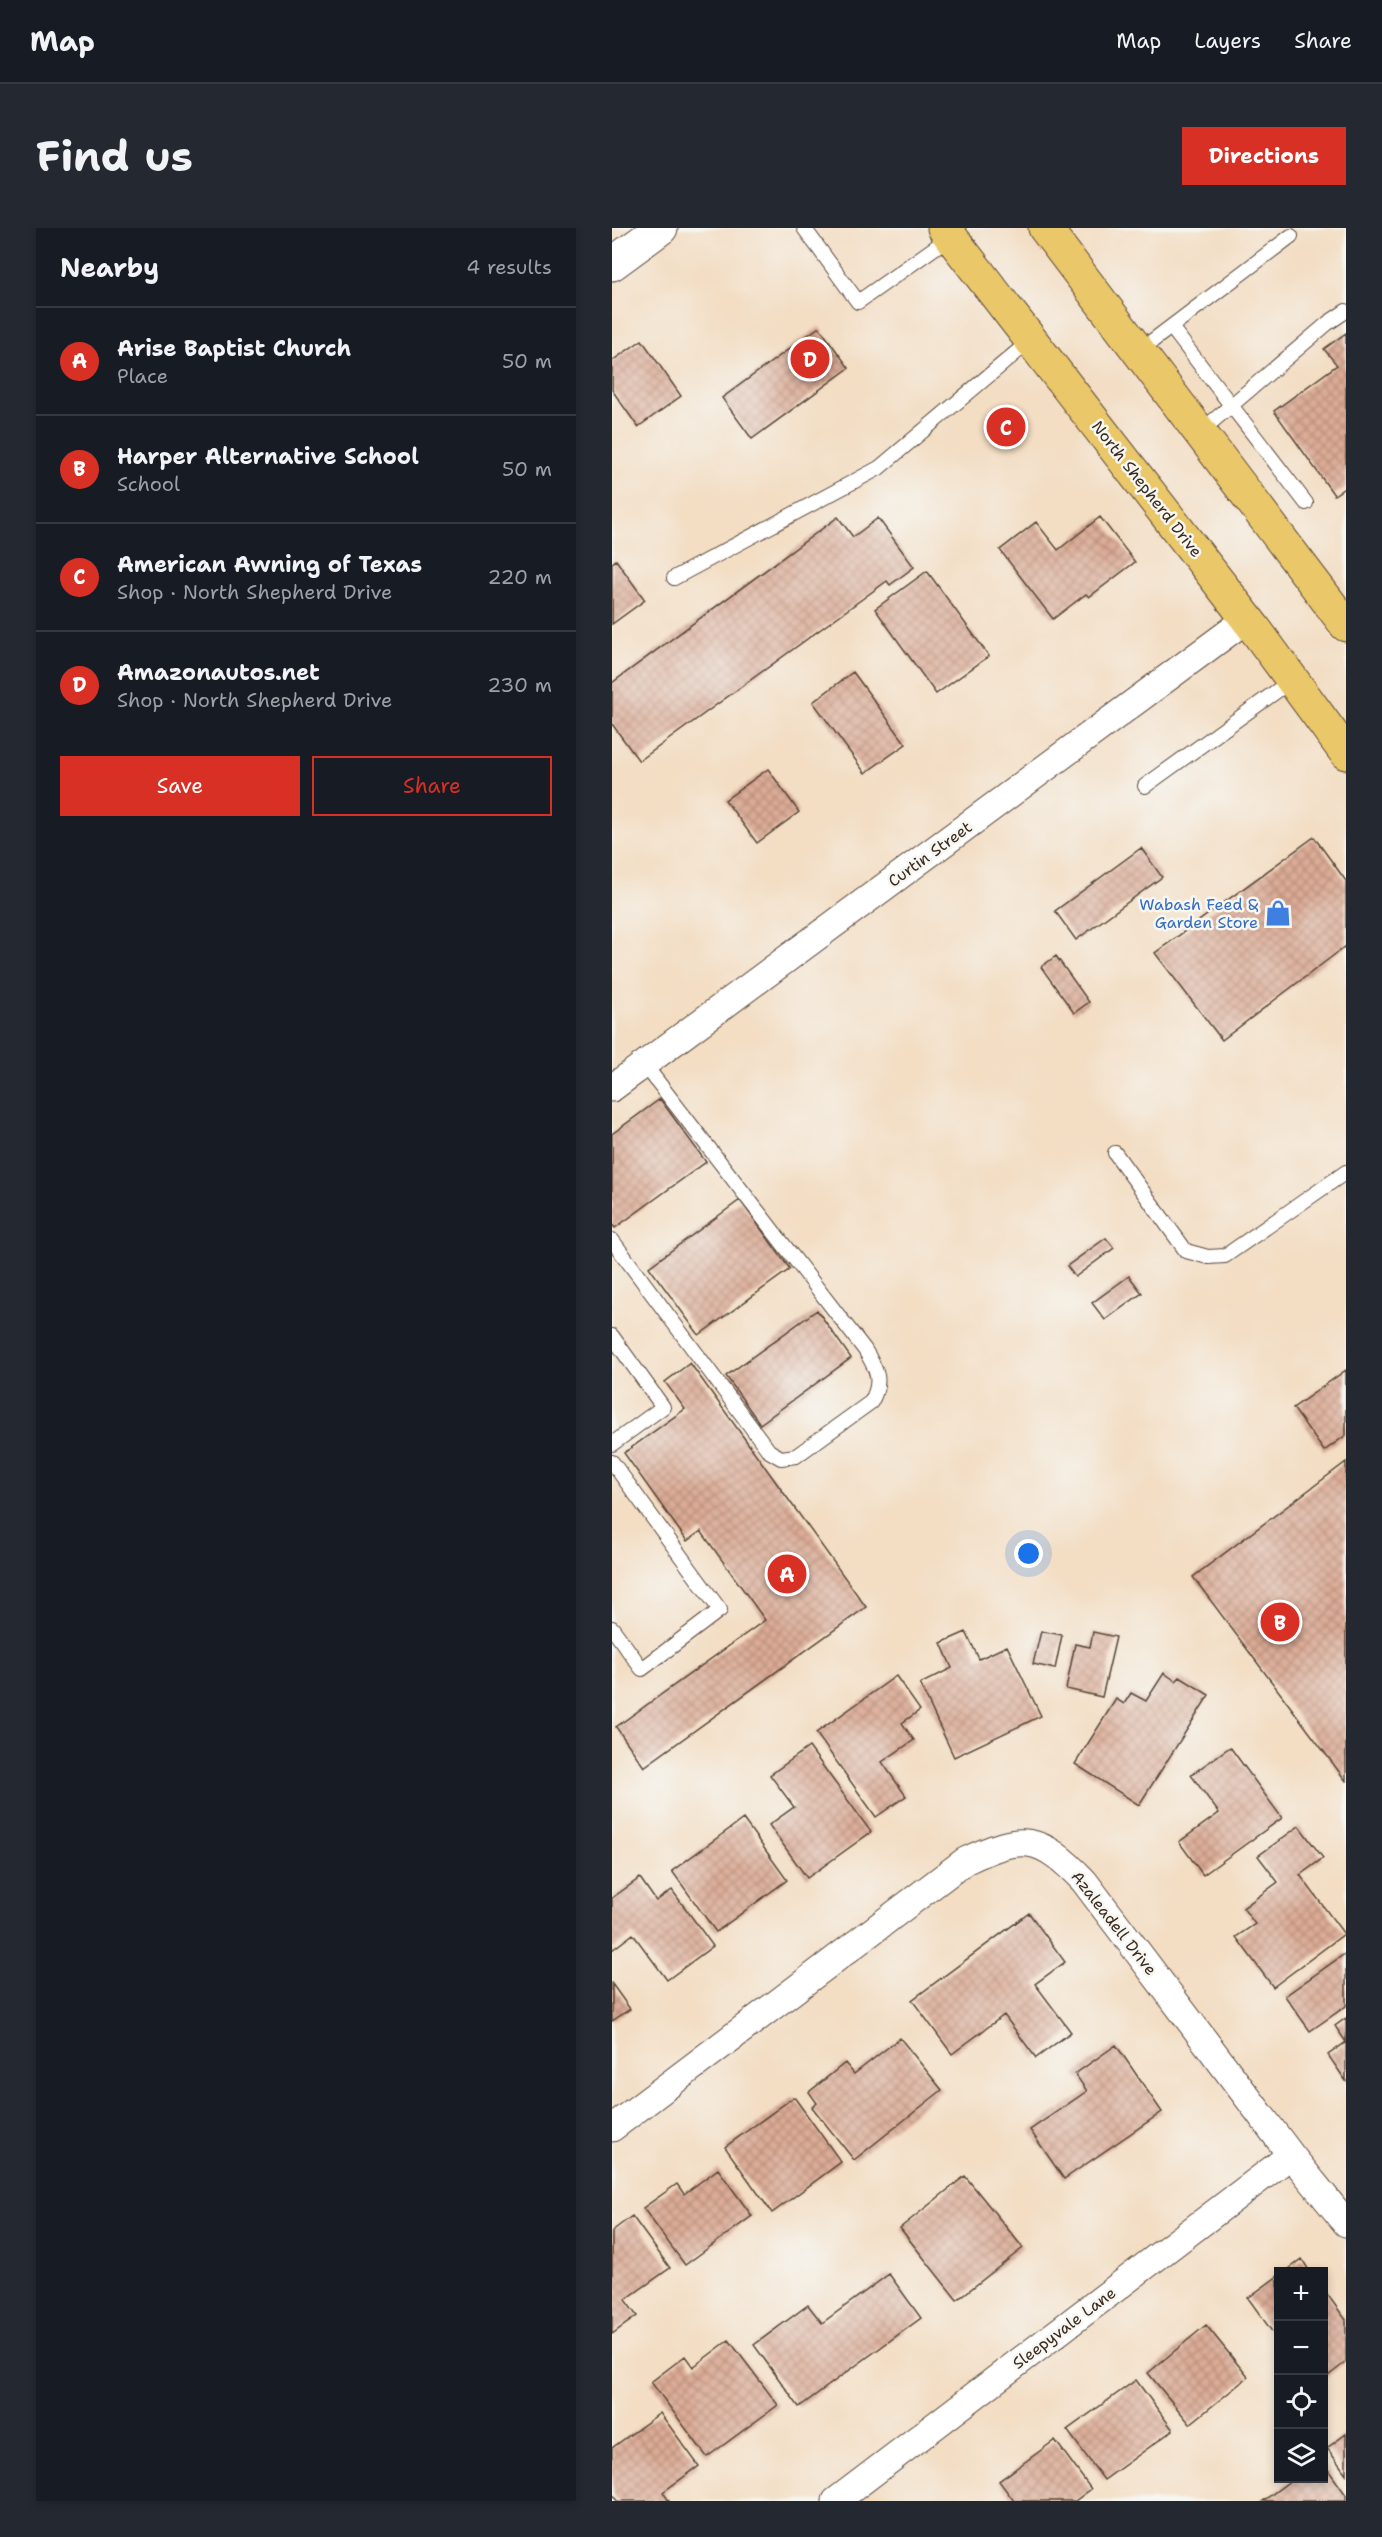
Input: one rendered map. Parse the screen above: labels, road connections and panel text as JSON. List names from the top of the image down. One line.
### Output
{"streets":{"main road":["North Shepherd Drive"],"street":["Curtin Street","Azaleadell Drive","Sleepyvale Lane"]},"crossings":[["North Shepherd Drive","Curtin Street"],["Azaleadell Drive","Sleepyvale Lane"]],"places":{"shop":["Wabash Feed & Garden Store"]},"page":{"header":"Map","nav":["Map","Layers","Share"],"buttons":["Directions",["Save","Share"]],"title":"Find us","heading":["Nearby","4 results"],"list":[{"mark":"A","name":"Arise Baptist Church","note":"Place","value":"50 m"},{"mark":"B","name":"Harper Alternative School","note":"School","value":"50 m"},{"mark":"C","name":"American Awning of Texas","note":"Shop · North Shepherd Drive","value":"220 m"},{"mark":"D","name":"Amazonautos.net","note":"Shop · North Shepherd Drive","value":"230 m"}],"pins":["D","C","A","B"],"map_buttons":["+","−"]}}
